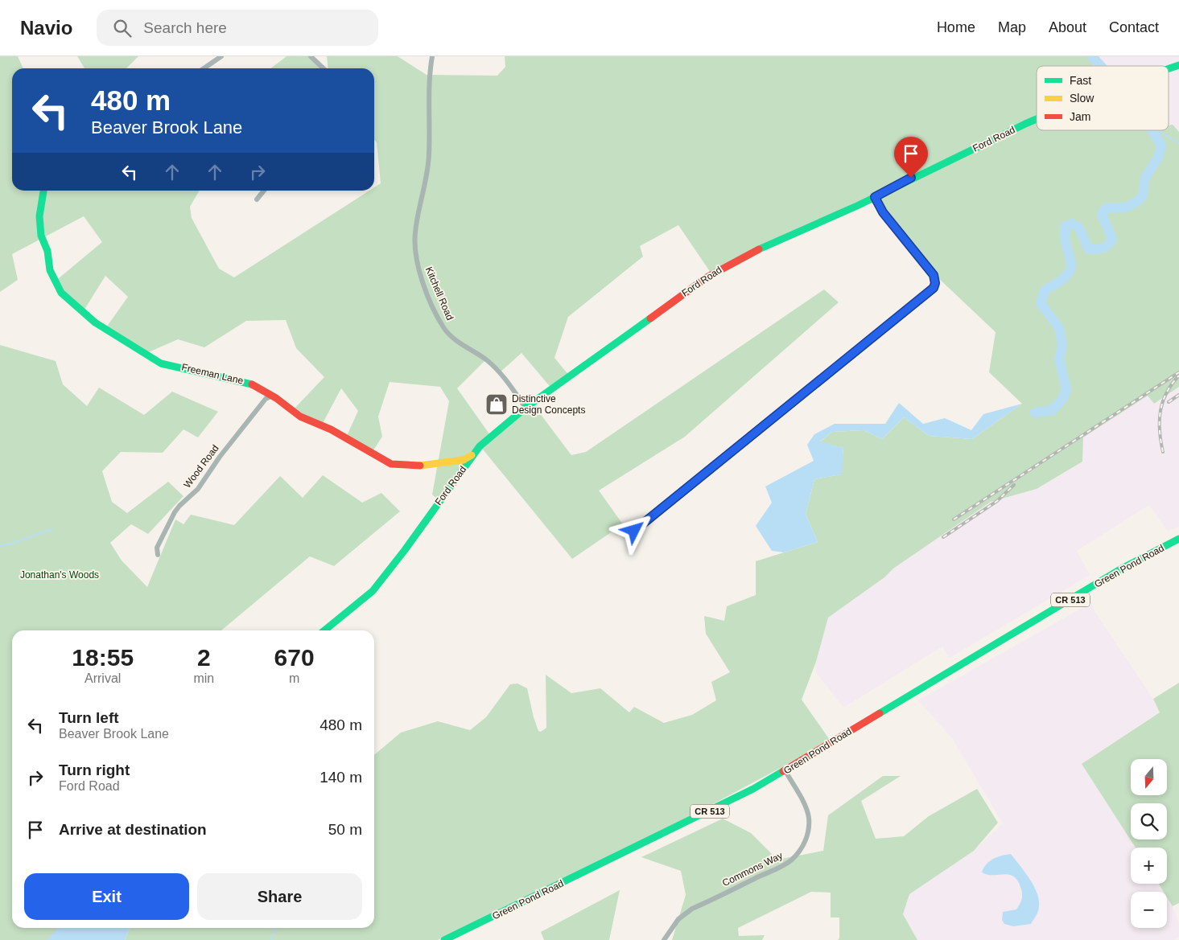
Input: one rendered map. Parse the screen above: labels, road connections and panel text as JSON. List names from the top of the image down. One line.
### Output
{"streets":{"street":["Ford Road","Kitchell Road","Freeman Lane","Wood Road","Green Pond Road","CR 513","Commons Way"]},"crossings":[["Ford Road","Kitchell Road"],["Ford Road","Freeman Lane"],["Freeman Lane","Wood Road"],["Green Pond Road","Commons Way"]],"parks":["Jonathan's Woods"],"places":{"shop":["Distinctive Design Concepts"]},"legend":["Fast","Slow","Jam"],"north":"bottom","page":{"header":"Navio","search":"Search here","nav":["Home","Map","About","Contact"],"turn":["480 m","Beaver Brook Lane"],"eta":["18:55","Arrival","2","min","670","m"],"list":[{"name":"Turn left","note":"Beaver Brook Lane","value":"480 m"},{"name":"Turn right","note":"Ford Road","value":"140 m"},{"name":"Arrive at destination","value":"50 m"}],"map_buttons":["+","−"],"buttons":["Exit","Share"]}}
